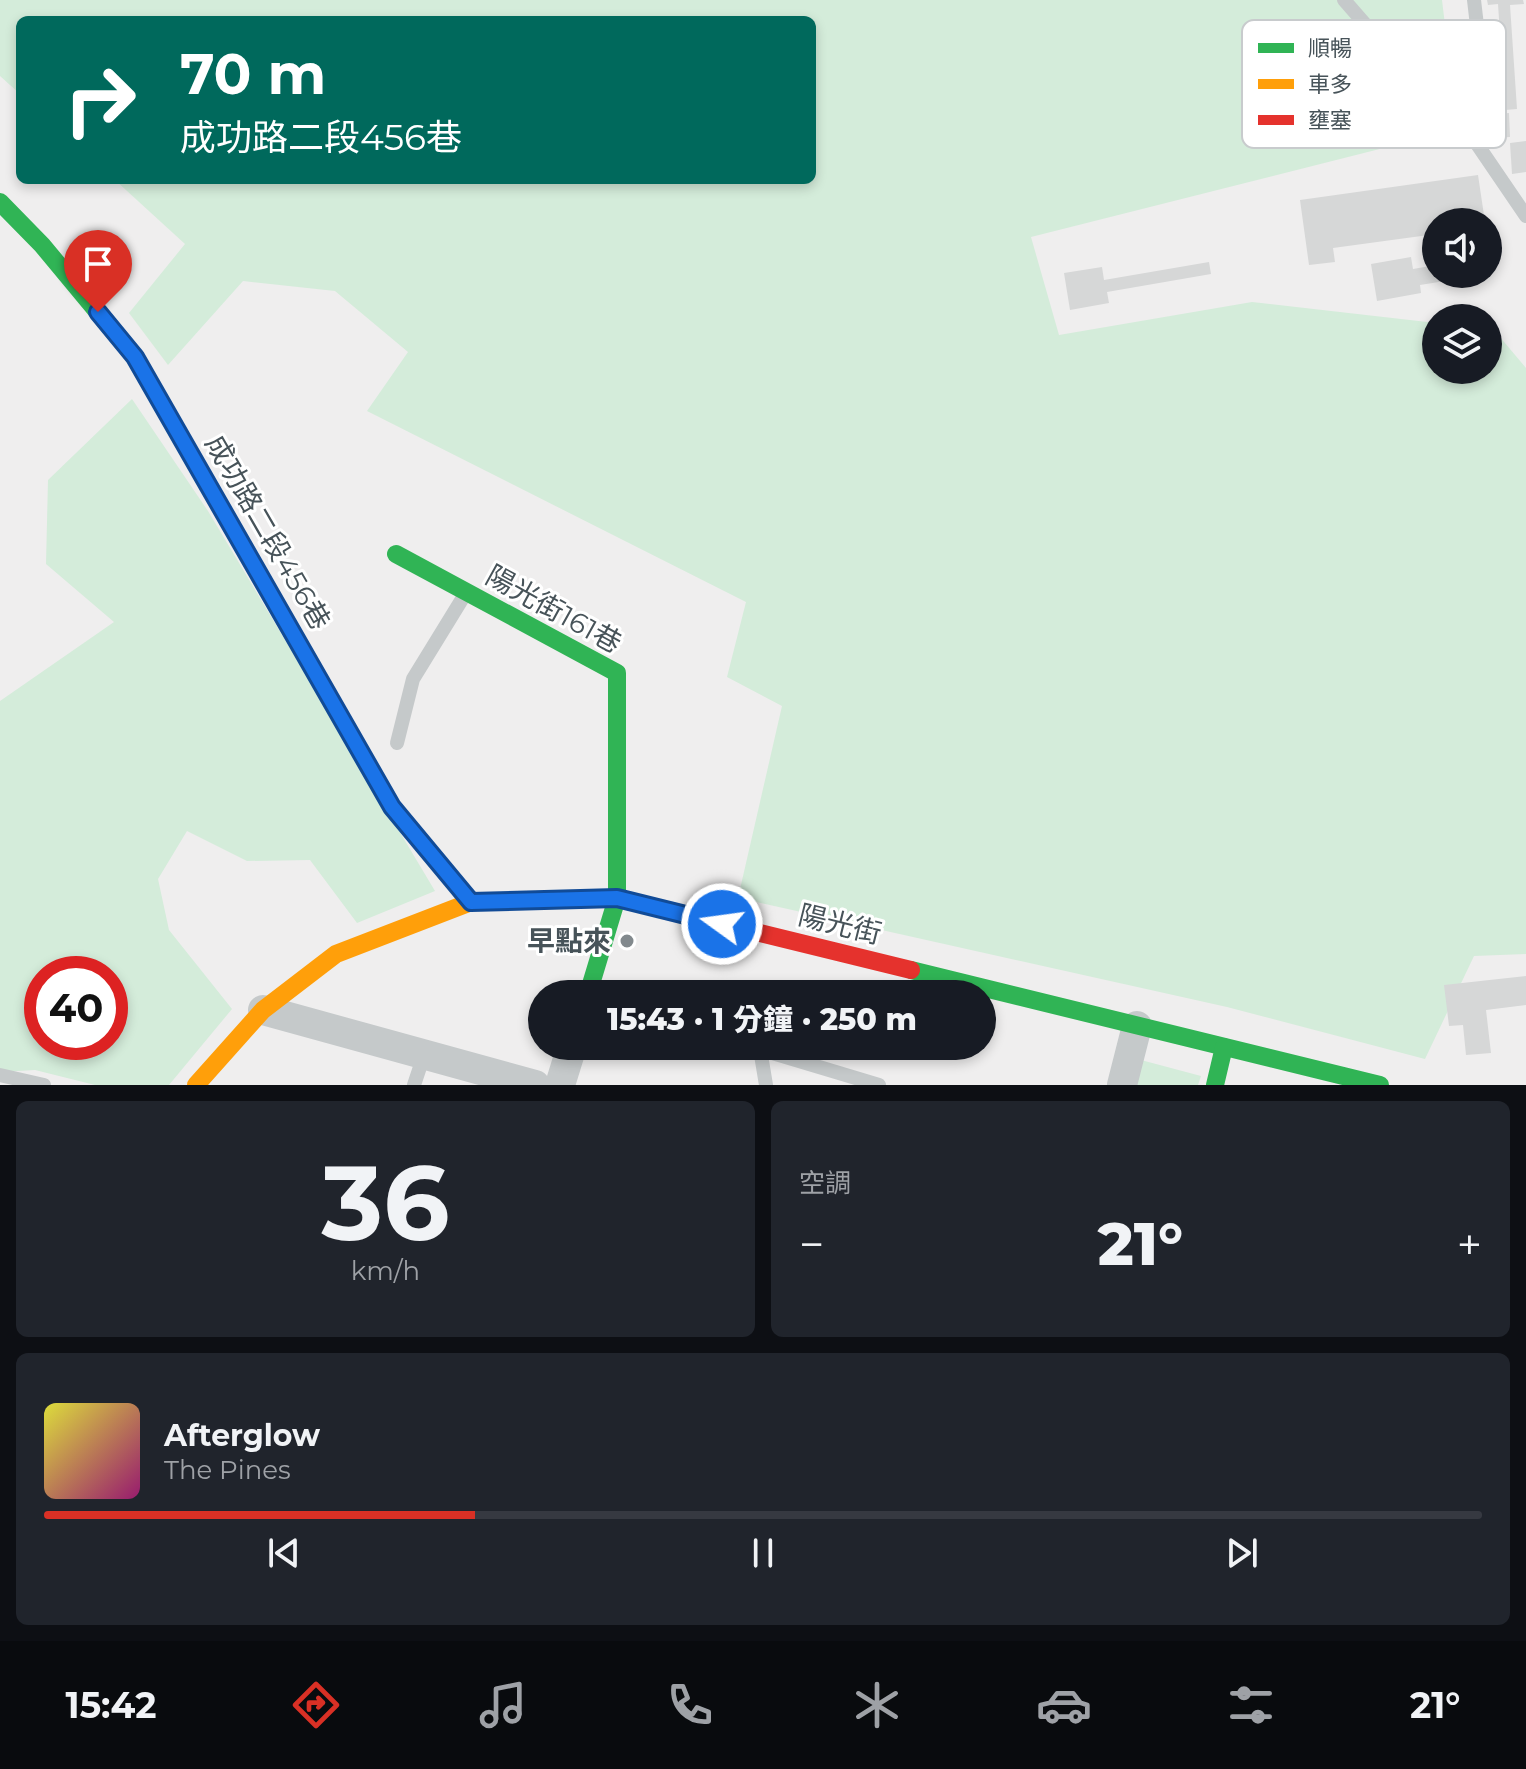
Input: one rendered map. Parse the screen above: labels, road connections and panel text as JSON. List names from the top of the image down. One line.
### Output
{"streets":{"street":["成功路二段456巷","陽光街161巷","陽光街"]},"crossings":[["成功路二段456巷","陽光街"],["陽光街161巷","陽光街"]],"places":["早點來"],"legend":["順暢","車多","壅塞"],"page":{"turn":["70 m","成功路二段456巷"],"limit":"40","trip":"15:43 · 1 分鐘 · 250 m","tile":[["36","km/h"],"空調"],"heat":["−","21°","+"],"song":["Afterglow","The Pines"],"tabs":["15:42","21°"]}}
